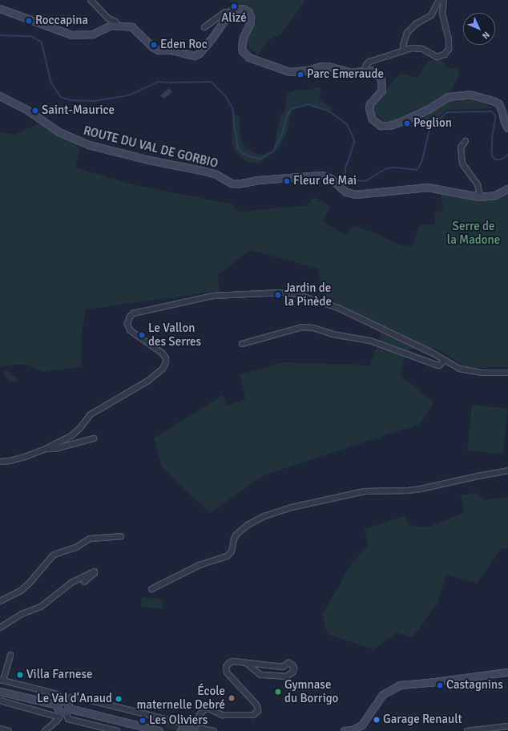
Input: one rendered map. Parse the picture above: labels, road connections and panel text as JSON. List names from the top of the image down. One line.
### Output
{"streets":{"street":["ROUTE DU VAL DE GORBIO"]},"parks":["Serre de la Madone"],"places":["Alizé","Roccapina","Eden Roc","Parc Emeraude","Saint-Maurice","Peglion","Fleur de Mai","Jardin de la Pinède","Le Vallon des Serres","Villa Farnese","Castagnins","Gymnase du Borrigo","École maternelle Debré","Le Val d'Anaud","Garage Renault","Les Oliviers"],"north":"bottom right"}
